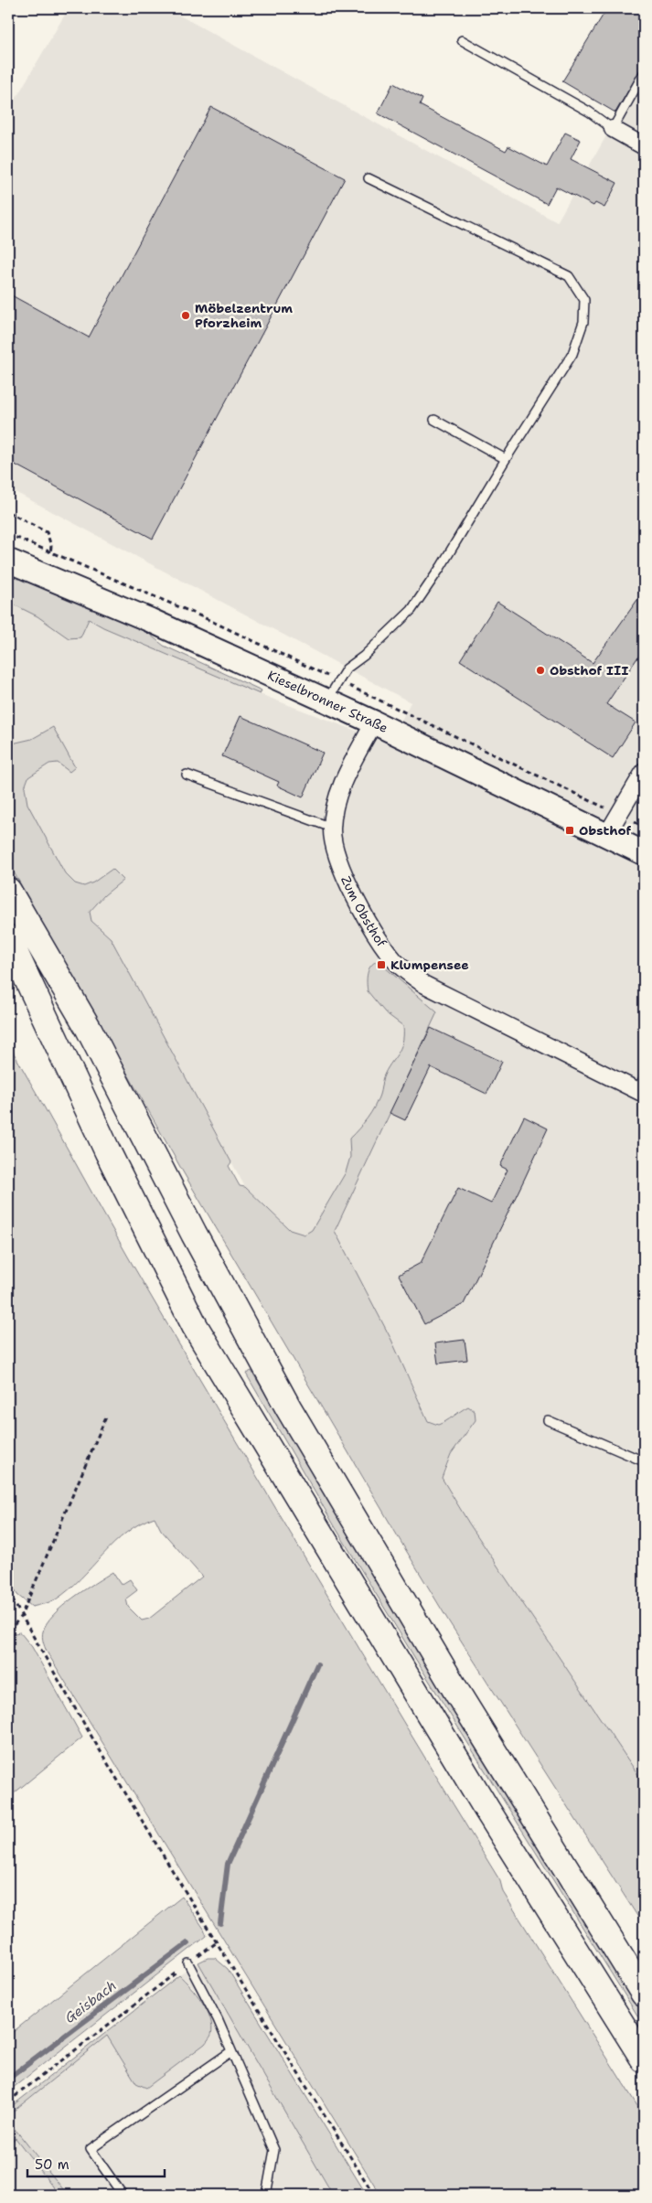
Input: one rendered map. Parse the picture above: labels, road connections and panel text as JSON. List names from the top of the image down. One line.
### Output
{"streets":{"street":["Kieselbronner Straße","Zum Obsthof"]},"crossings":[["Kieselbronner Straße","Zum Obsthof"]],"water":["Geisbach"],"places":{"other":["Möbelzentrum Pforzheim","Obsthof III"],"transit":["Obsthof","Klumpensee"]},"scale_bar":"50 m"}
